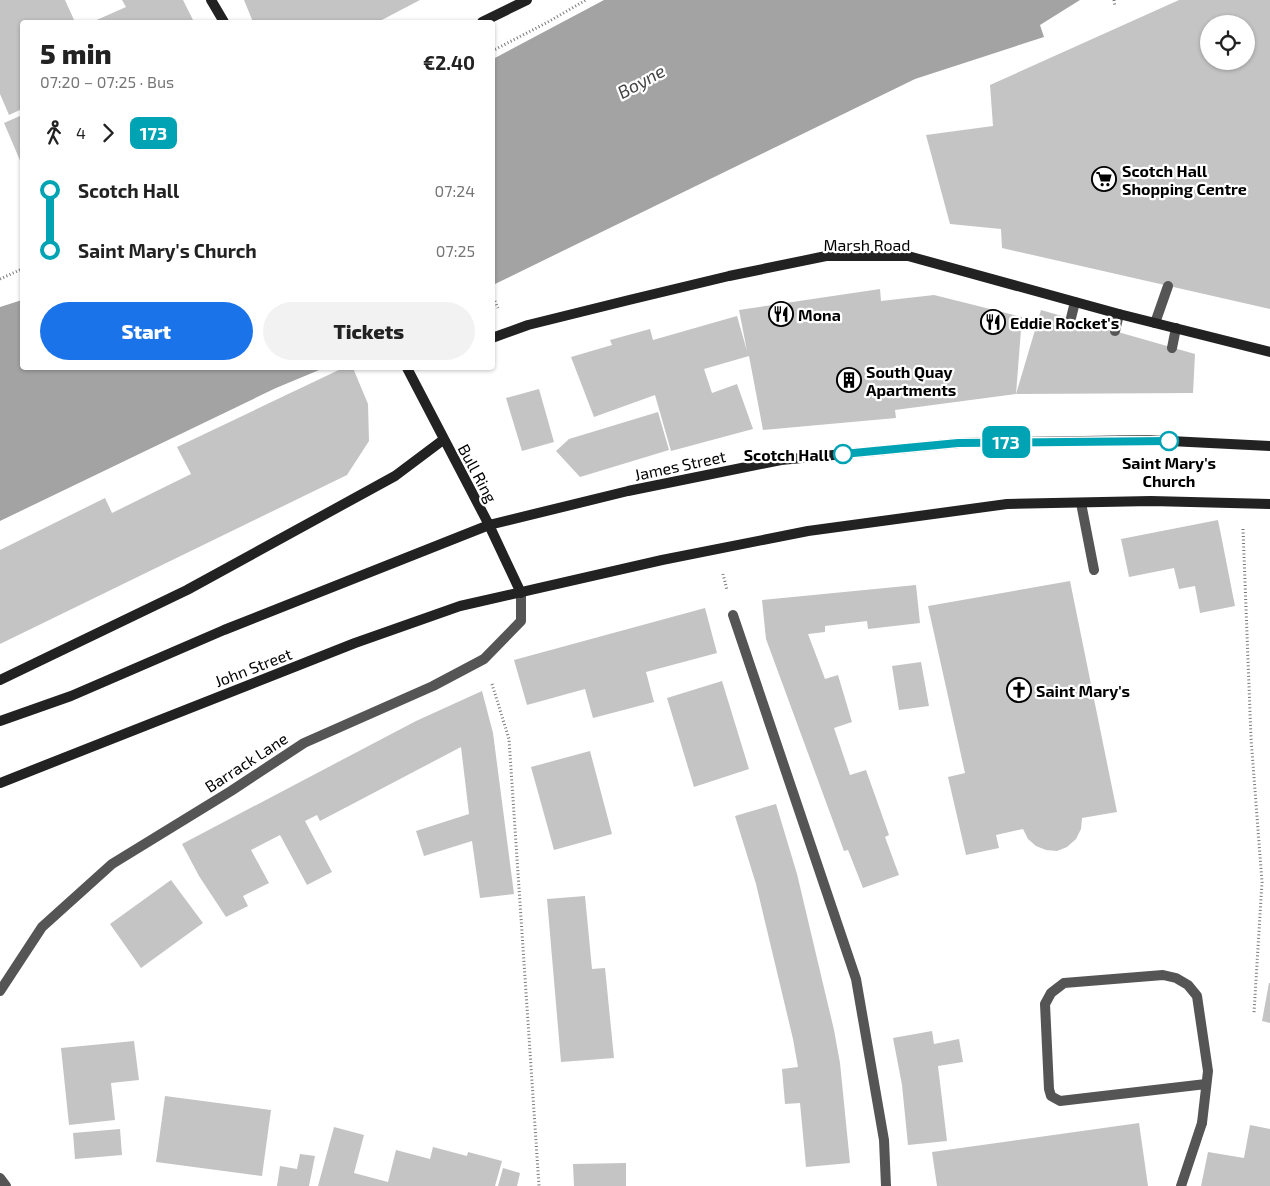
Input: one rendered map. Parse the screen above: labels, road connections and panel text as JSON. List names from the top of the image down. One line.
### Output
{"streets":{"main road":["Marsh Road","James Street","Bull Ring","John Street"],"street":["Barrack Lane"]},"crossings":[["James Street","Bull Ring"],["Bull Ring","John Street"],["Bull Ring","Barrack Lane"],["John Street","Barrack Lane"]],"water":["Boyne"],"places":{"supermarket":["Scotch Hall Shopping Centre"],"restaurant":["Mona","Eddie Rocket's"],"building":["South Quay Apartments"],"other":["Saint Mary's Church","Scotch Hall"],"church":["Saint Mary's"]},"lines":["bus line 173"],"page":{"on_map":"173","heading":["5 min","07:20 – 07:25 · Bus","€2.40"],"legs":["4","173"],"list":[{"name":"Scotch Hall","value":"07:24"},{"name":"Saint Mary's Church","value":"07:25"}],"buttons":["Start","Tickets"]}}
